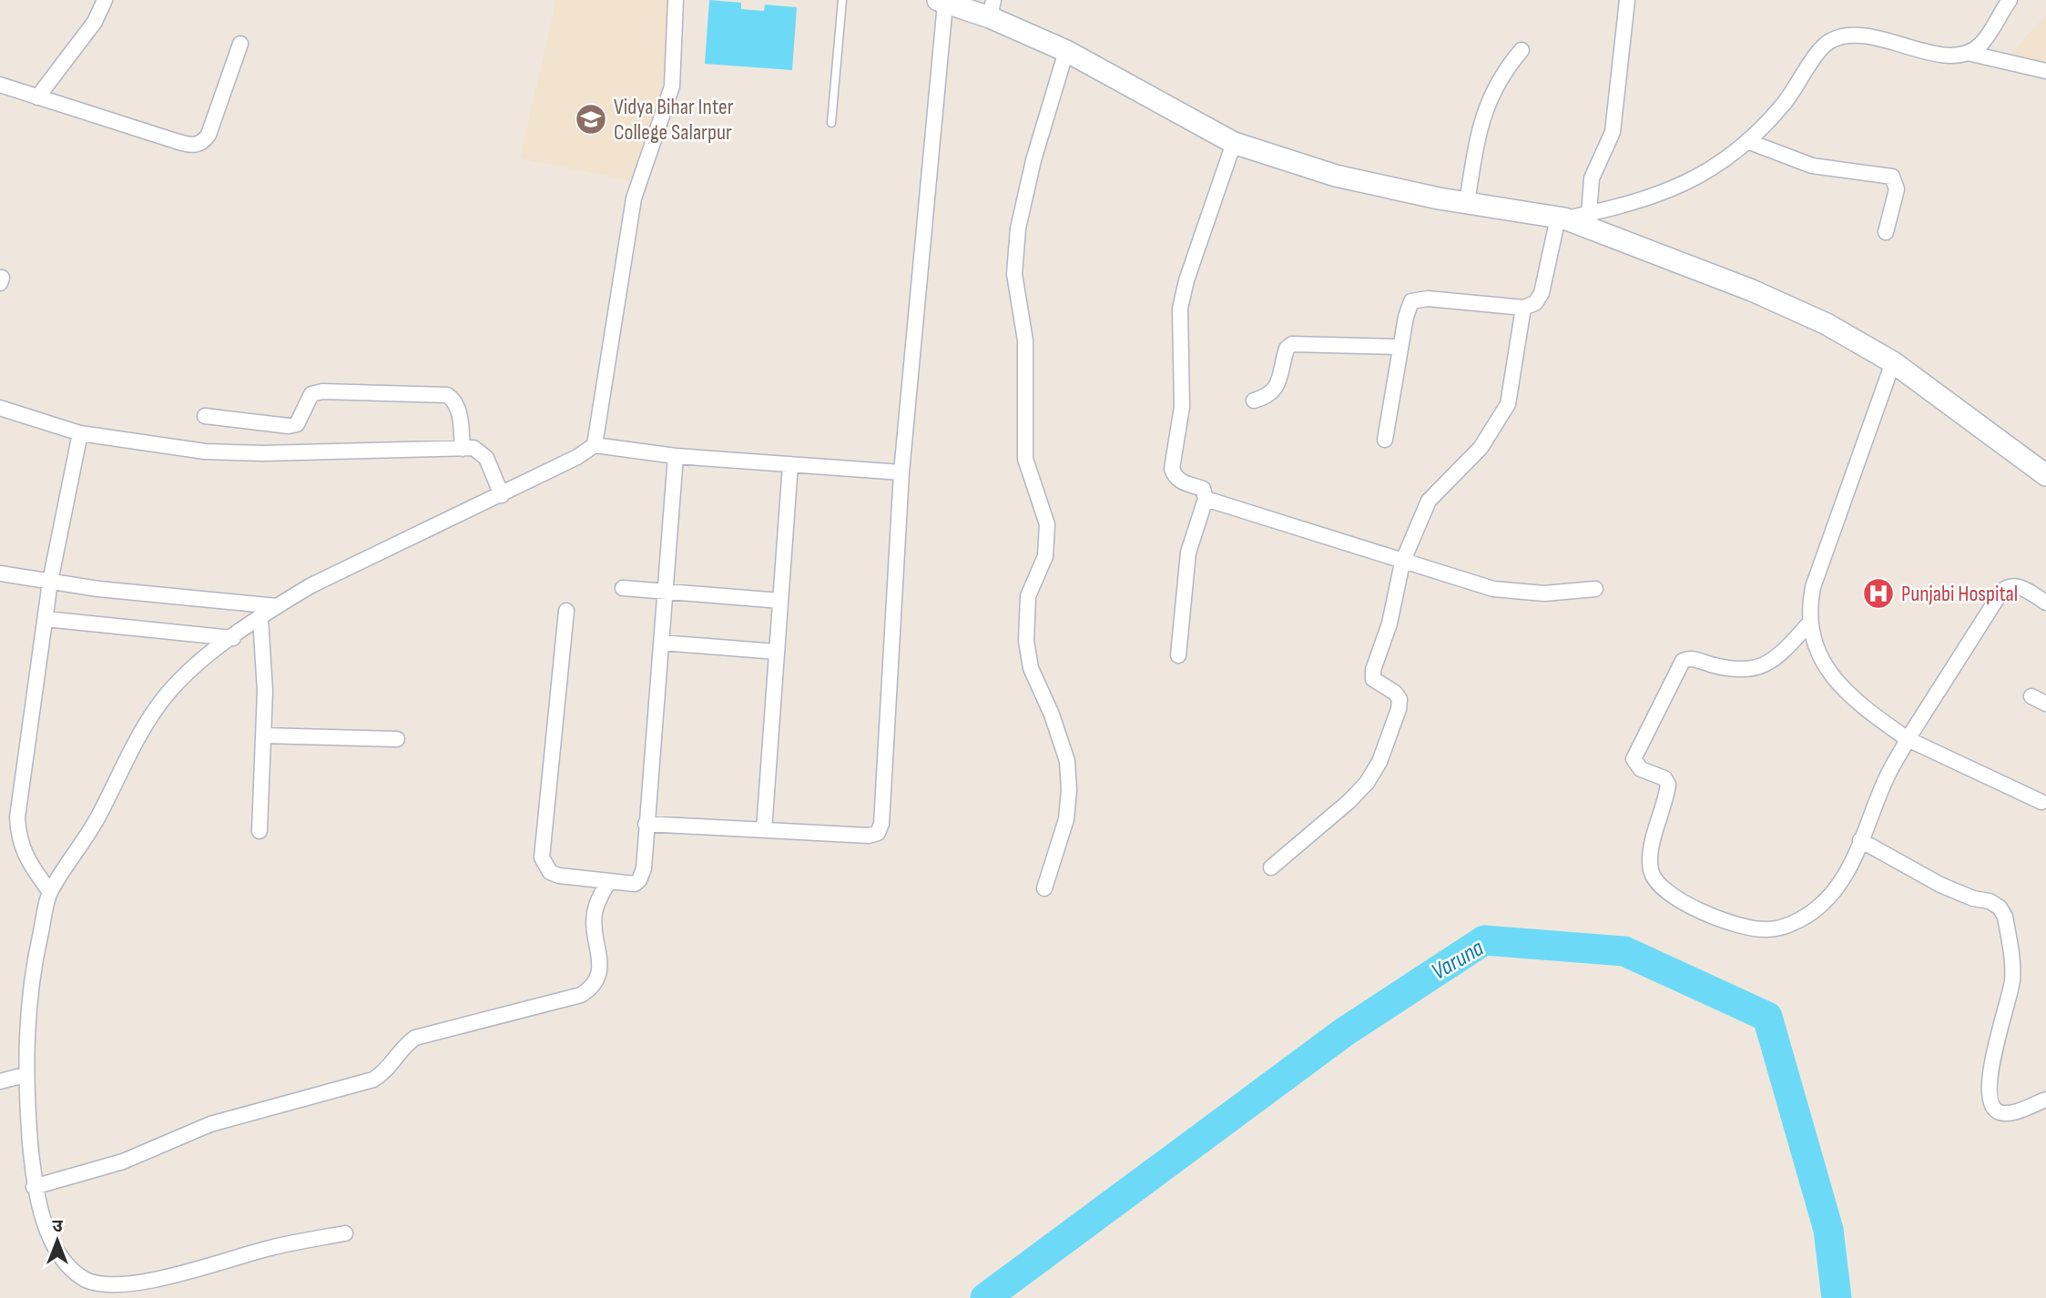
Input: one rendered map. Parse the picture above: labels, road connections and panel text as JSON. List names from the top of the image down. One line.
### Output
{"water":["Varuna"],"places":{"school or university":["Vidya Bihar Inter College Salarpur"],"hospital":["Punjabi Hospital"]},"north":"top"}
